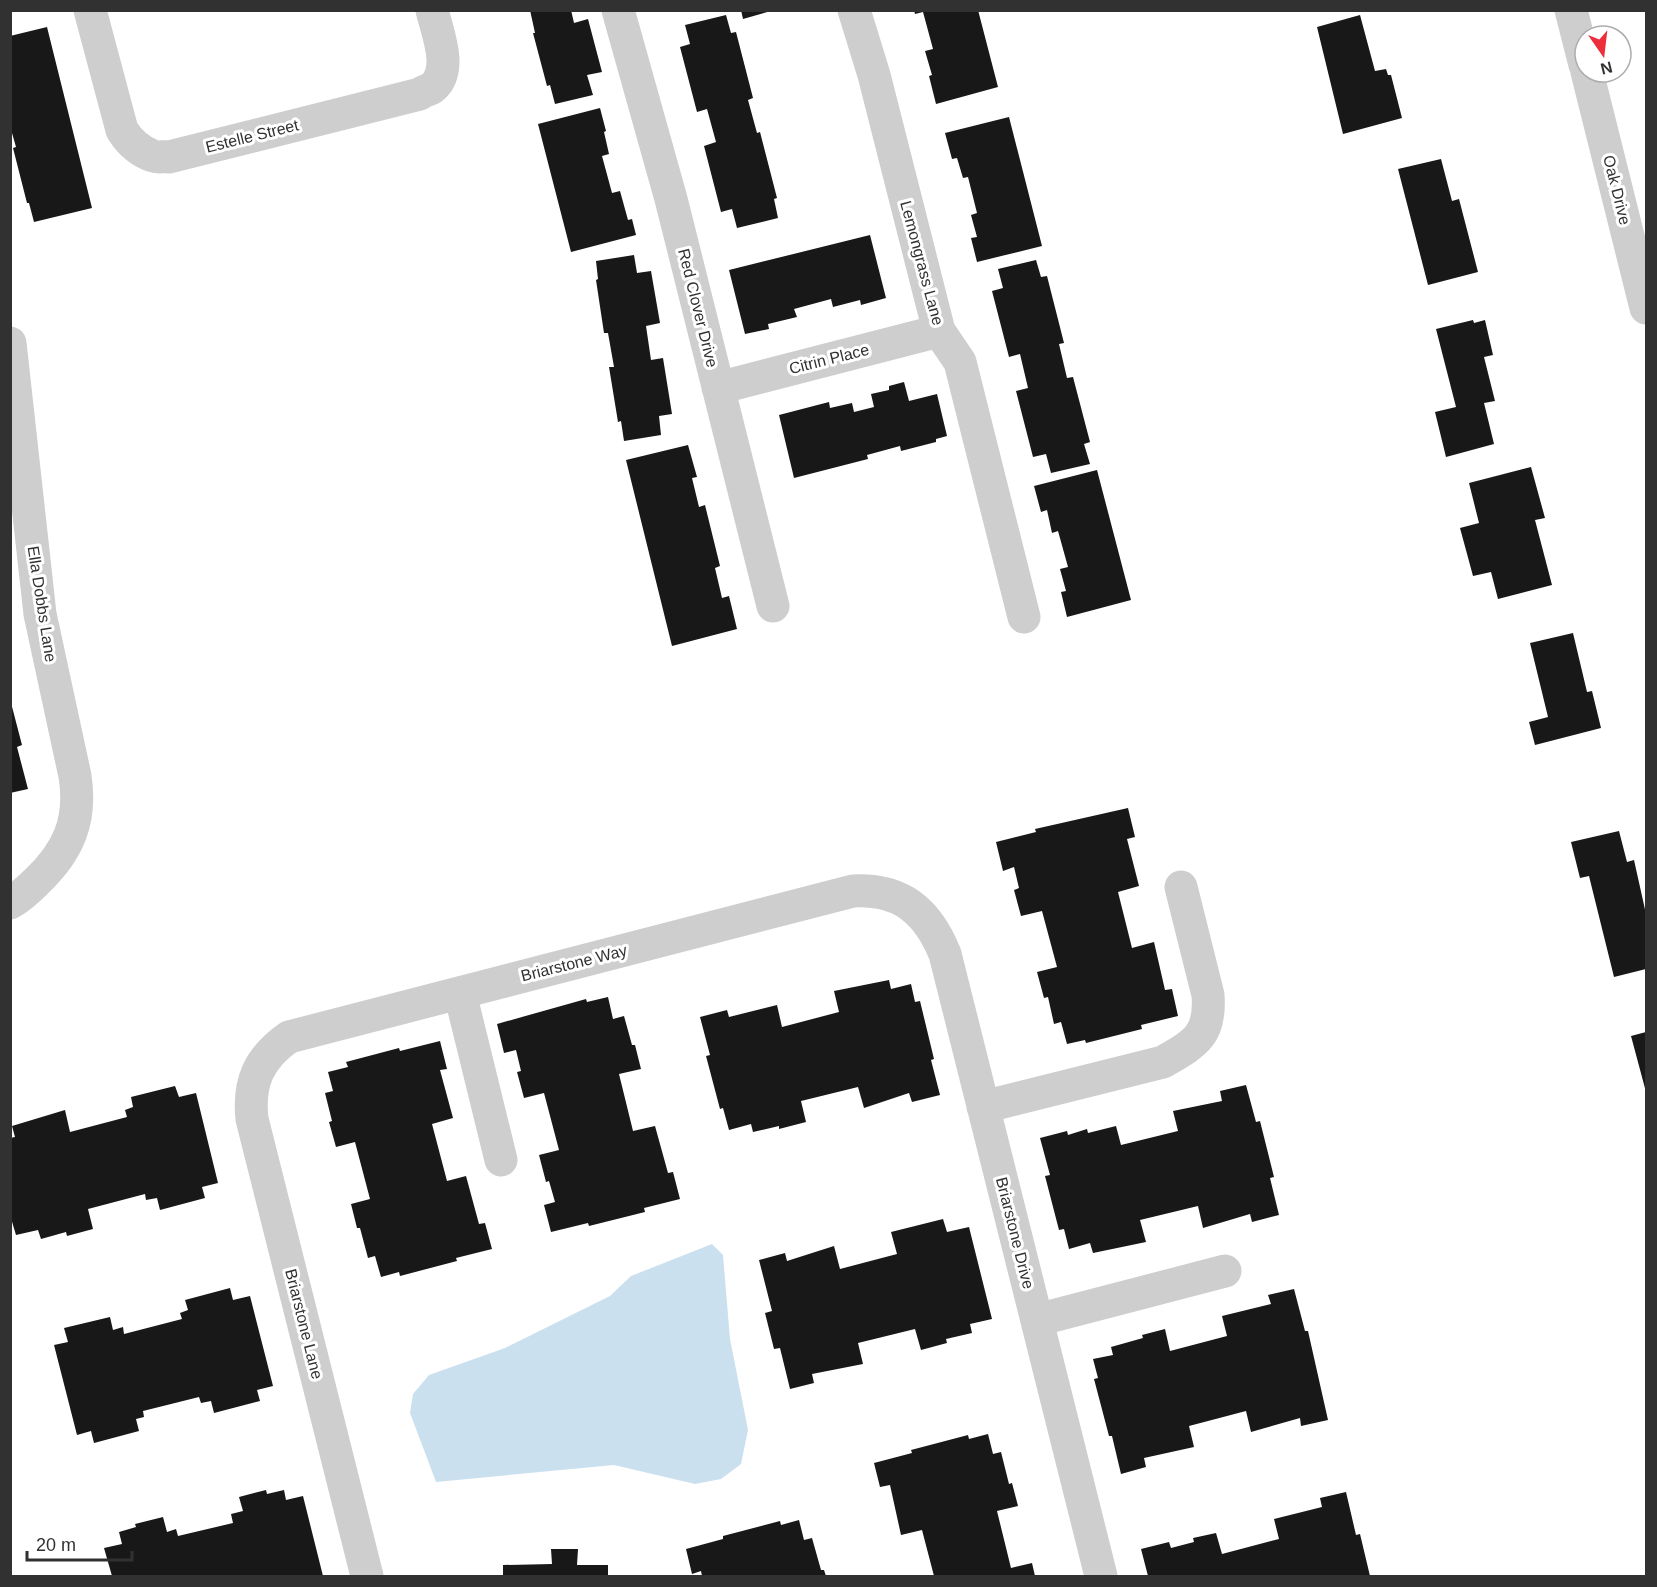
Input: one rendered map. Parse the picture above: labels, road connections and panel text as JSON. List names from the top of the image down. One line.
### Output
{"streets":{"street":["Estelle Street","Oak Drive","Lemongrass Lane","Red Clover Drive","Citrin Place","Ella Dobbs Lane","Briarstone Way","Briarstone Drive","Briarstone Lane"]},"crossings":[["Lemongrass Lane","Citrin Place"],["Red Clover Drive","Citrin Place"],["Briarstone Way","Briarstone Drive"],["Briarstone Way","Briarstone Lane"]],"scale_bar":"20 m","north":"bottom"}
